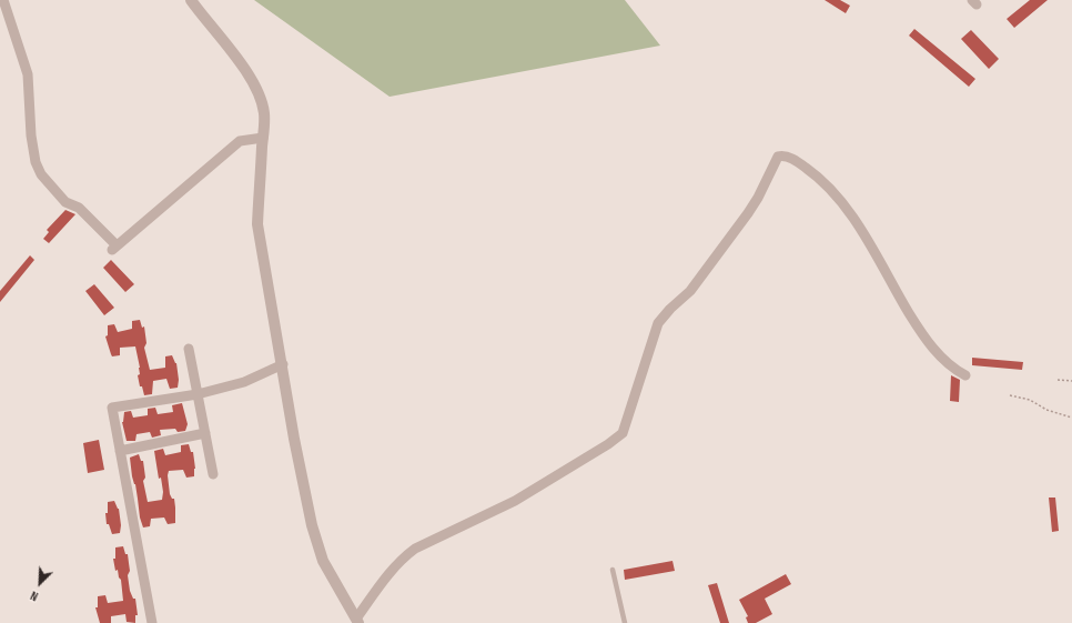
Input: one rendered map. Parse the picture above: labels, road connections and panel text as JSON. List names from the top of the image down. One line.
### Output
{"north":"bottom left"}
